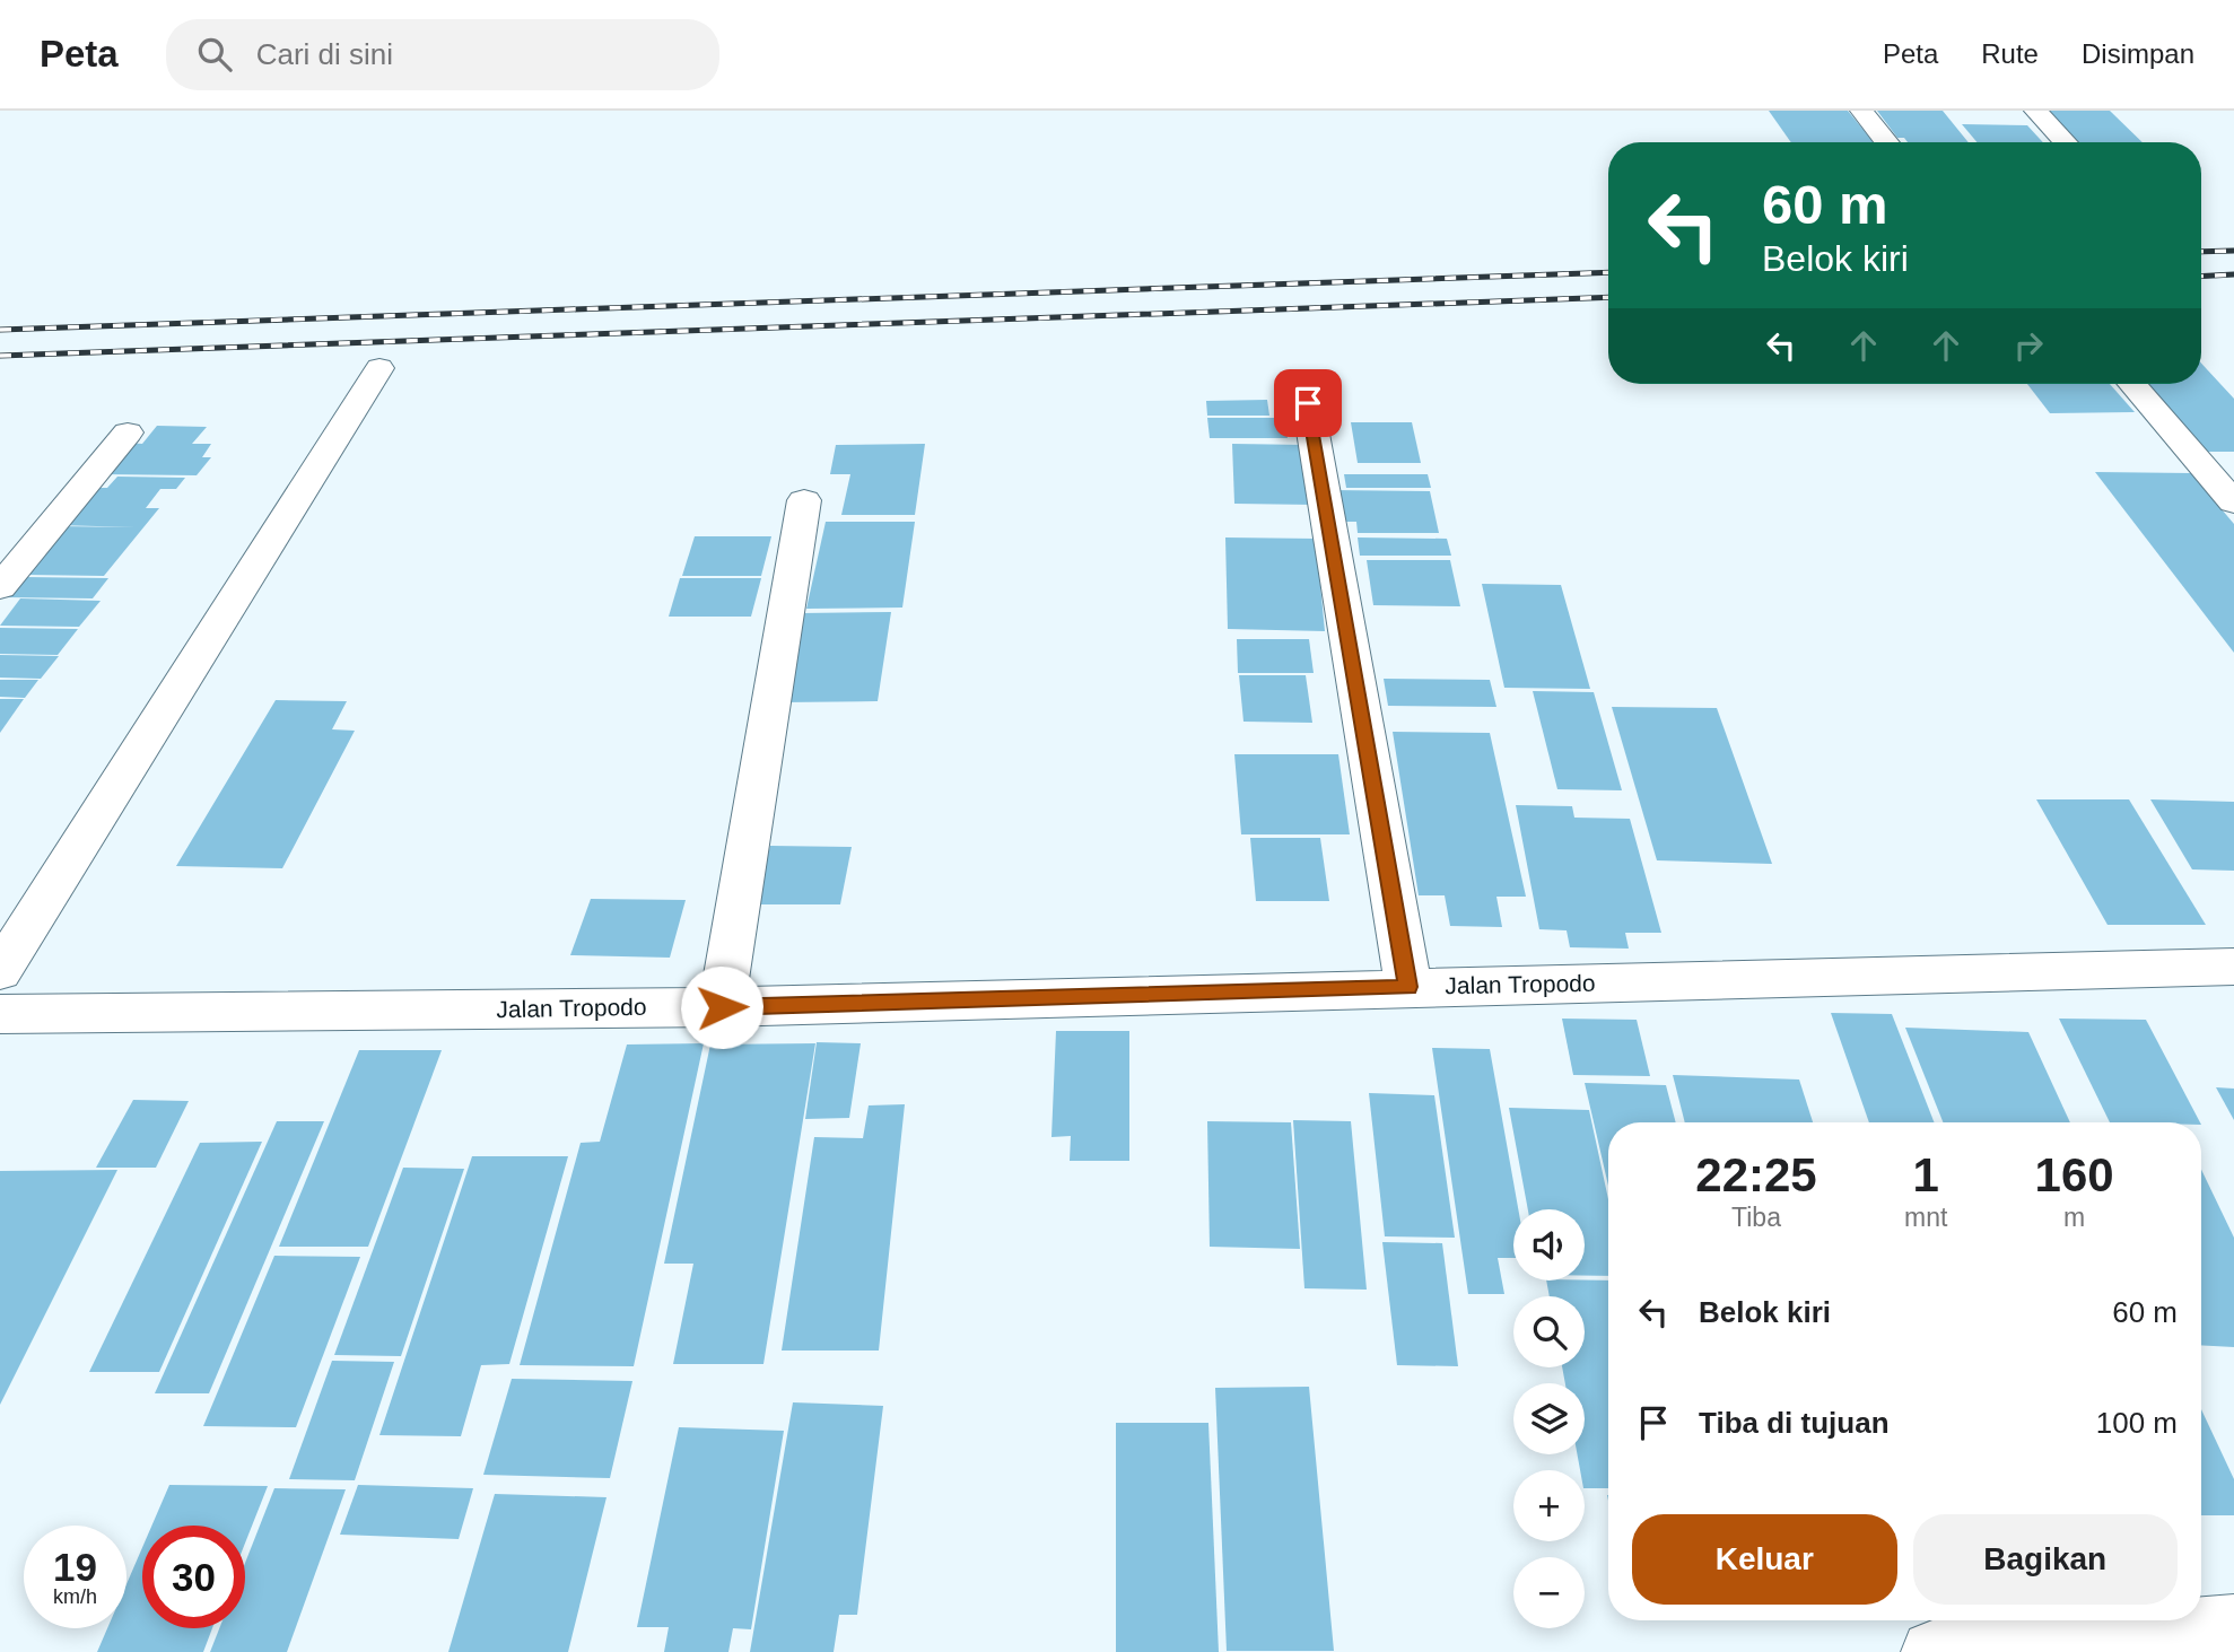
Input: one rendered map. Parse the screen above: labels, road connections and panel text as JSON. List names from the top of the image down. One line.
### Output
{"streets":{"street":["Jalan Tropodo"]},"page":{"header":"Peta","search":"Cari di sini","nav":["Peta","Rute","Disimpan"],"turn":["60 m","Belok kiri"],"eta":["22:25","Tiba","1","mnt","160","m"],"map_buttons":["+","−"],"list":[{"name":"Belok kiri","value":"60 m"},{"name":"Tiba di tujuan","value":"100 m"}],"buttons":["Keluar","Bagikan"],"speed":"19 km/h","limit":"30"}}
